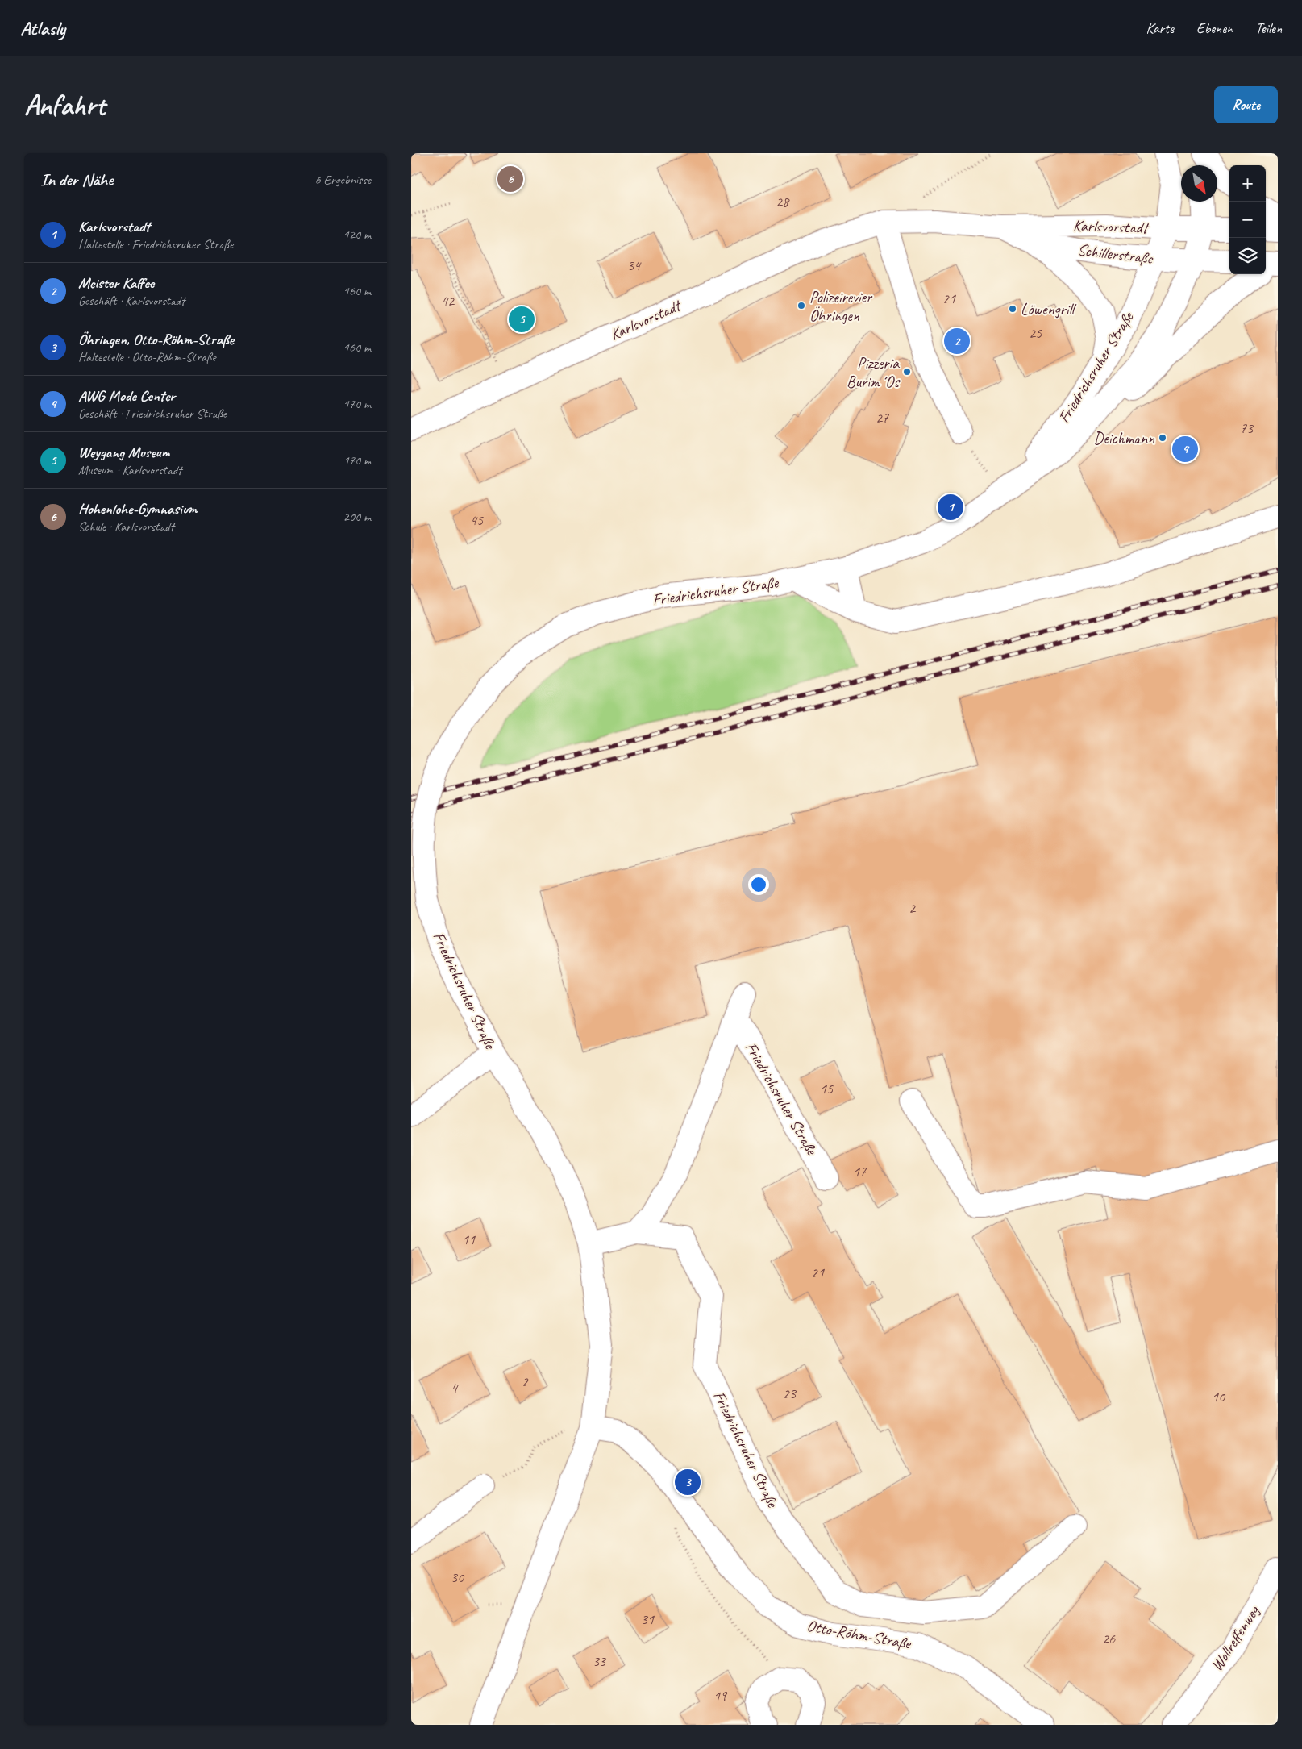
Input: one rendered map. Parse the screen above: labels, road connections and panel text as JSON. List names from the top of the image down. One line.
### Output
{"streets":{"main road":["Karlsvorstadt","Schillerstraße","Friedrichsruher Straße","Otto-Röhm-Straße","Wollreffenweg"]},"crossings":[["Karlsvorstadt","Schillerstraße"],["Karlsvorstadt","Friedrichsruher Straße"],["Schillerstraße","Friedrichsruher Straße"],["Friedrichsruher Straße","Otto-Röhm-Straße"]],"places":["Polizeirevier Öhringen","Löwengrill","Pizzeria Burim´Os","Deichmann"],"house_numbers":["28","34","21","42","25","27","73","45","2","15","17","11","21","2","4","23","10","30","31","26","33","19"],"north":"bottom right","page":{"header":"Atlasly","nav":["Karte","Ebenen","Teilen"],"buttons":"Route","title":"Anfahrt","heading":["In der Nähe","6 Ergebnisse"],"pins":["6","5","2","4","1","3"],"map_buttons":["+","−"],"list":[{"mark":"1","name":"Karlsvorstadt","note":"Haltestelle · Friedrichsruher Straße","value":"120 m"},{"mark":"2","name":"Meister Kaffee","note":"Geschäft · Karlsvorstadt","value":"160 m"},{"mark":"3","name":"Öhringen, Otto-Röhm-Straße","note":"Haltestelle · Otto-Röhm-Straße","value":"160 m"},{"mark":"4","name":"AWG Mode Center","note":"Geschäft · Friedrichsruher Straße","value":"170 m"},{"mark":"5","name":"Weygang Museum","note":"Museum · Karlsvorstadt","value":"170 m"},{"mark":"6","name":"Hohenlohe-Gymnasium","note":"Schule · Karlsvorstadt","value":"200 m"}]}}
